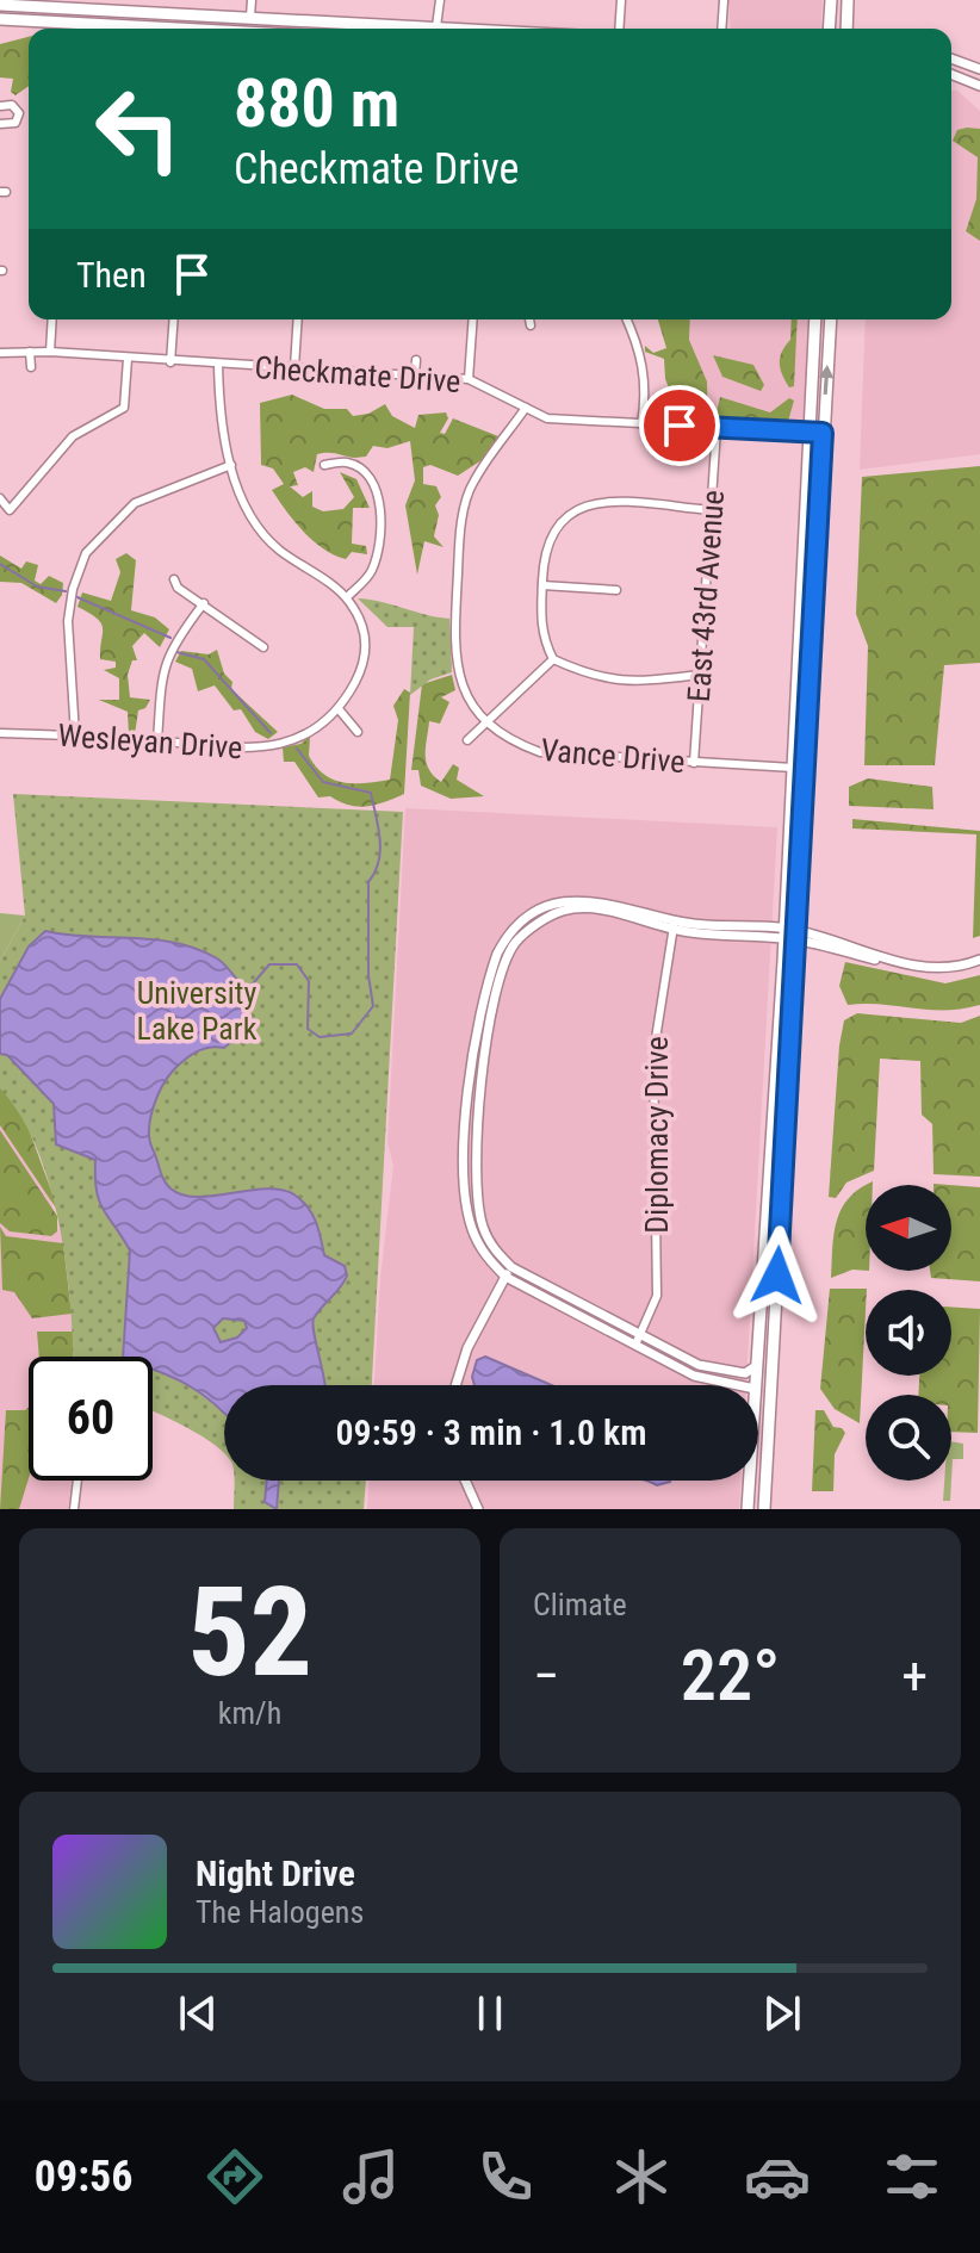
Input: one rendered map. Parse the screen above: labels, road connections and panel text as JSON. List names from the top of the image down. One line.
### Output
{"streets":{"street":["Checkmate Drive","East 43rd Avenue","Wesleyan Drive","Vance Drive","Diplomacy Drive"]},"crossings":[["Checkmate Drive","East 43rd Avenue"],["Checkmate Drive","Vance Drive"],["East 43rd Avenue","Vance Drive"]],"parks":["University Lake Park"],"north":"left","page":{"turn":["880 m","Checkmate Drive"],"then":"Then","limit":"60","trip":"09:59 · 3 min · 1.0 km","tile":[["52","km/h"],"Climate"],"heat":["−","22°","+"],"song":["Night Drive","The Halogens"],"tabs":"09:56"}}
